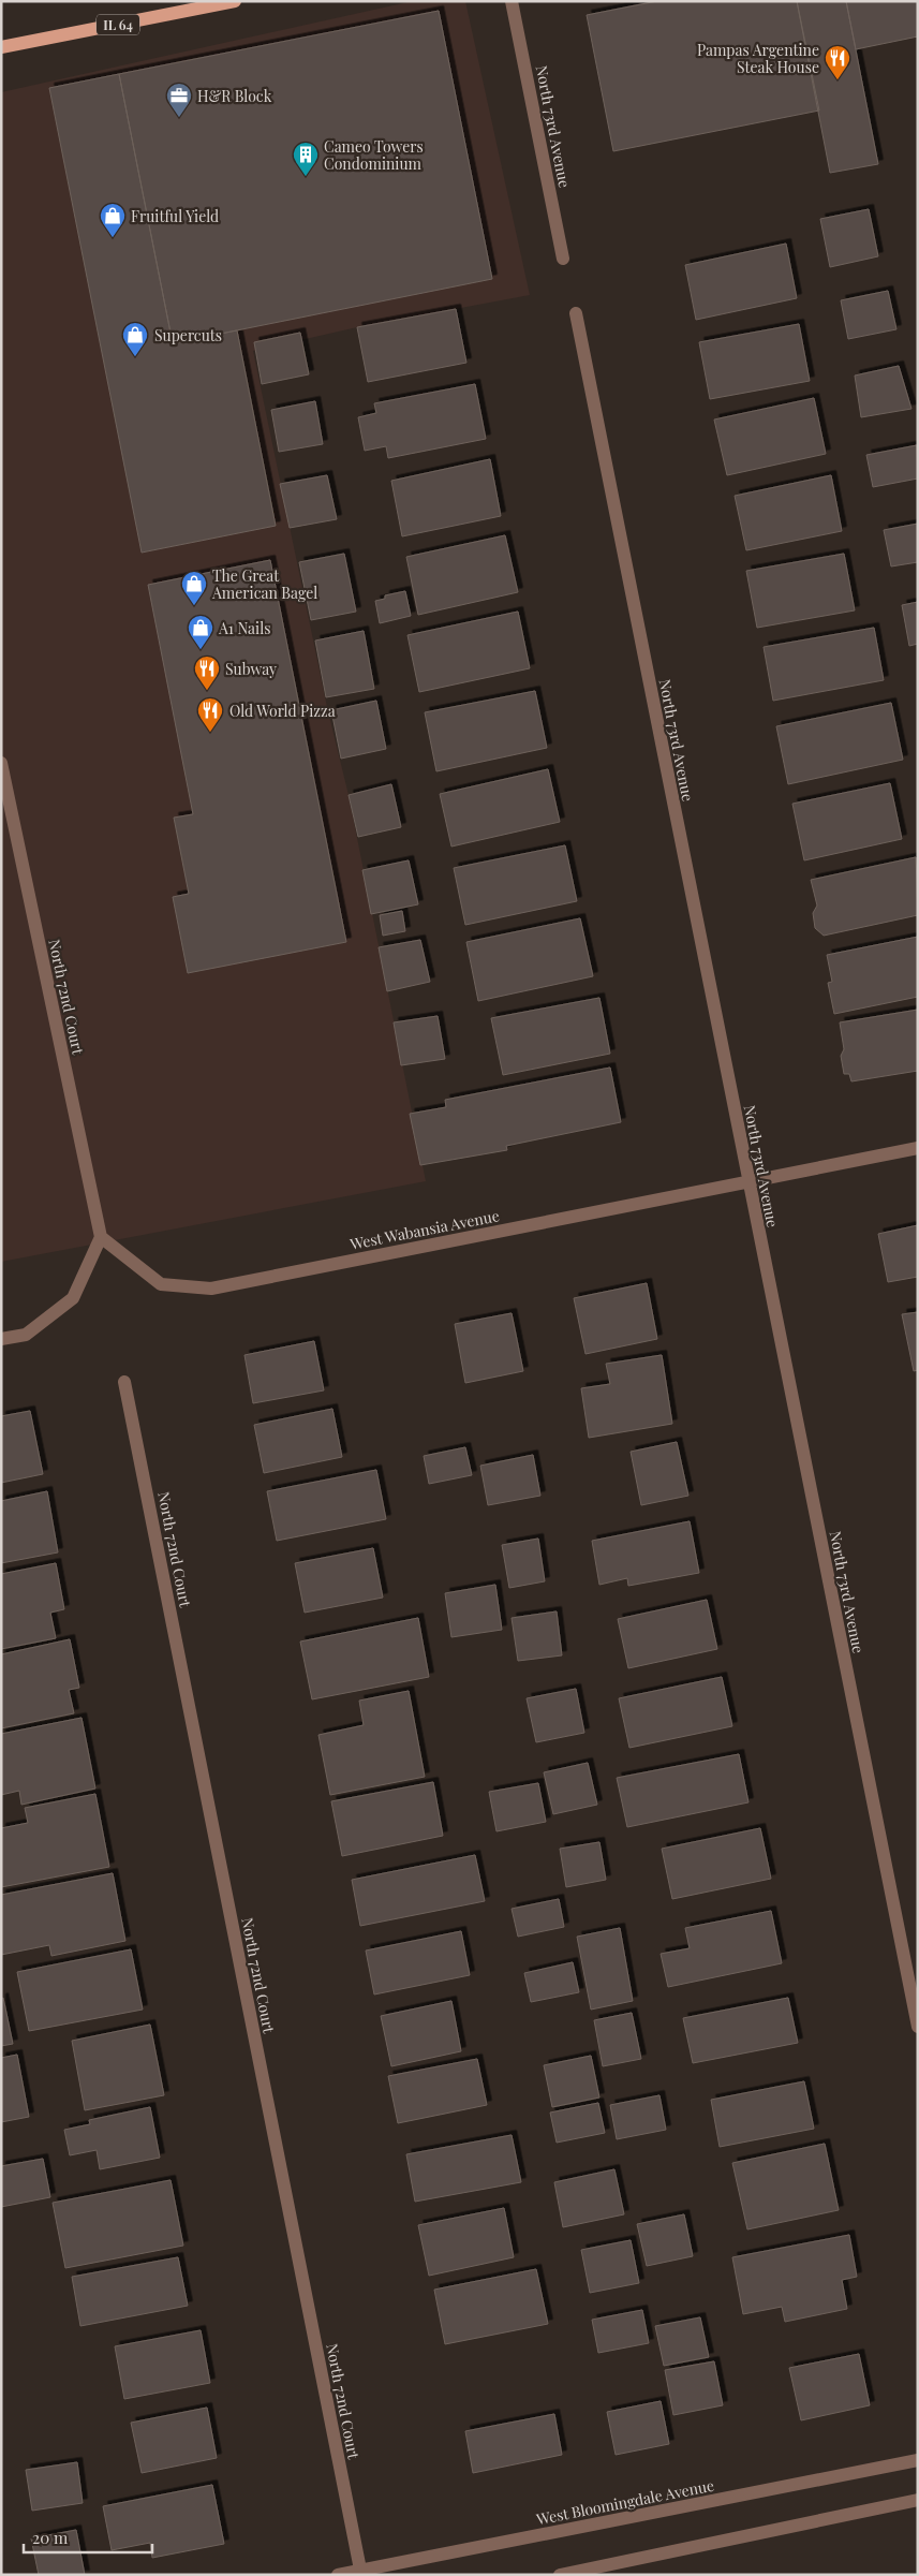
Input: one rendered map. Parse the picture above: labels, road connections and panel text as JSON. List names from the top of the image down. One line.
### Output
{"streets":{"main road":["IL 64"],"street":["North 73rd Avenue","North 72nd Court","West Wabansia Avenue","West Bloomingdale Avenue"]},"crossings":[["North 73rd Avenue","West Wabansia Avenue"],["North 72nd Court","West Wabansia Avenue"],["North 72nd Court","West Bloomingdale Avenue"]],"places":{"restaurant":["Pampas Argentine Steak House","Subway","Old World Pizza"],"office":["H&R Block"],"building":["Cameo Towers Condominium"],"shop":["Fruitful Yield","Supercuts","The Great American Bagel","A1 Nails"]},"scale_bar":"20 m"}
